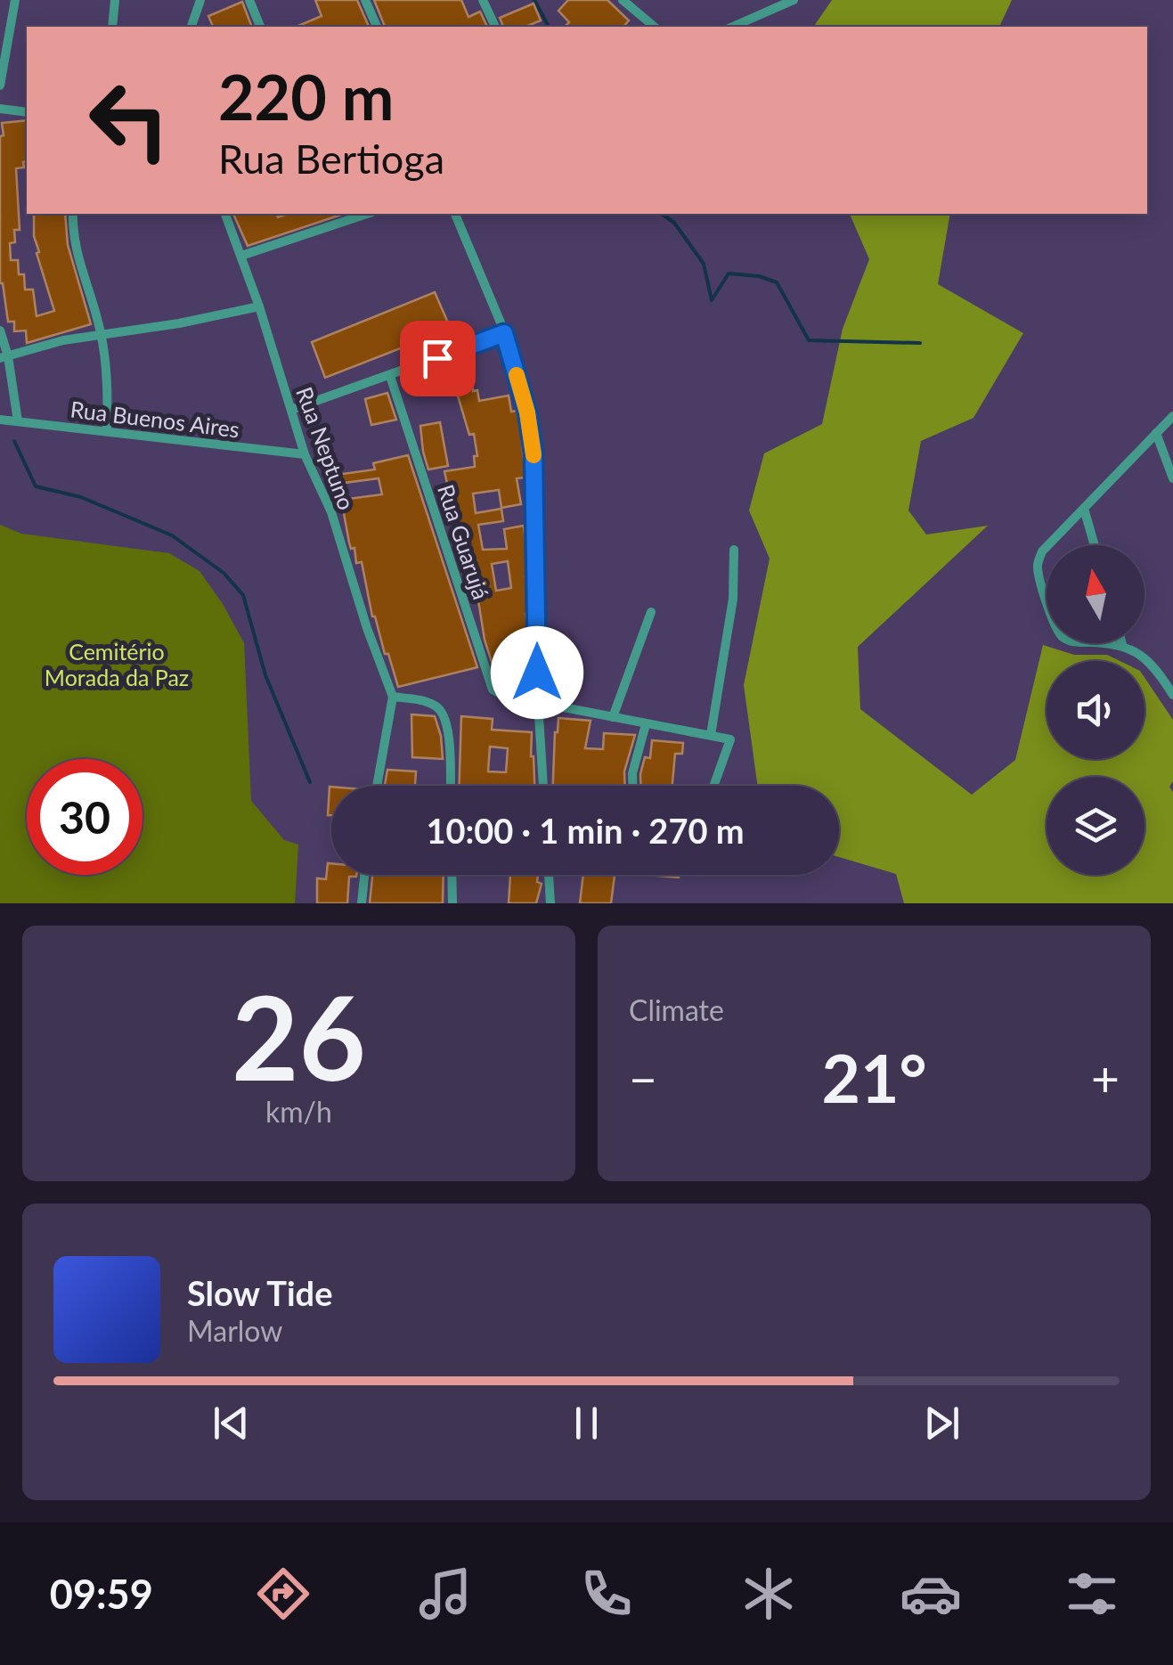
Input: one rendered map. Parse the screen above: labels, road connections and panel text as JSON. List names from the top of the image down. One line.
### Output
{"streets":{"street":["Rua Buenos Aires","Rua Neptuno","Rua Guarujá"]},"crossings":[["Rua Buenos Aires","Rua Neptuno"]],"parks":["Cemitério Morada da Paz"],"north":"top","page":{"turn":["220 m","Rua Bertioga"],"limit":"30","trip":"10:00 · 1 min · 270 m","tile":[["26","km/h"],"Climate"],"heat":["−","21°","+"],"song":["Slow Tide","Marlow"],"tabs":"09:59"}}
